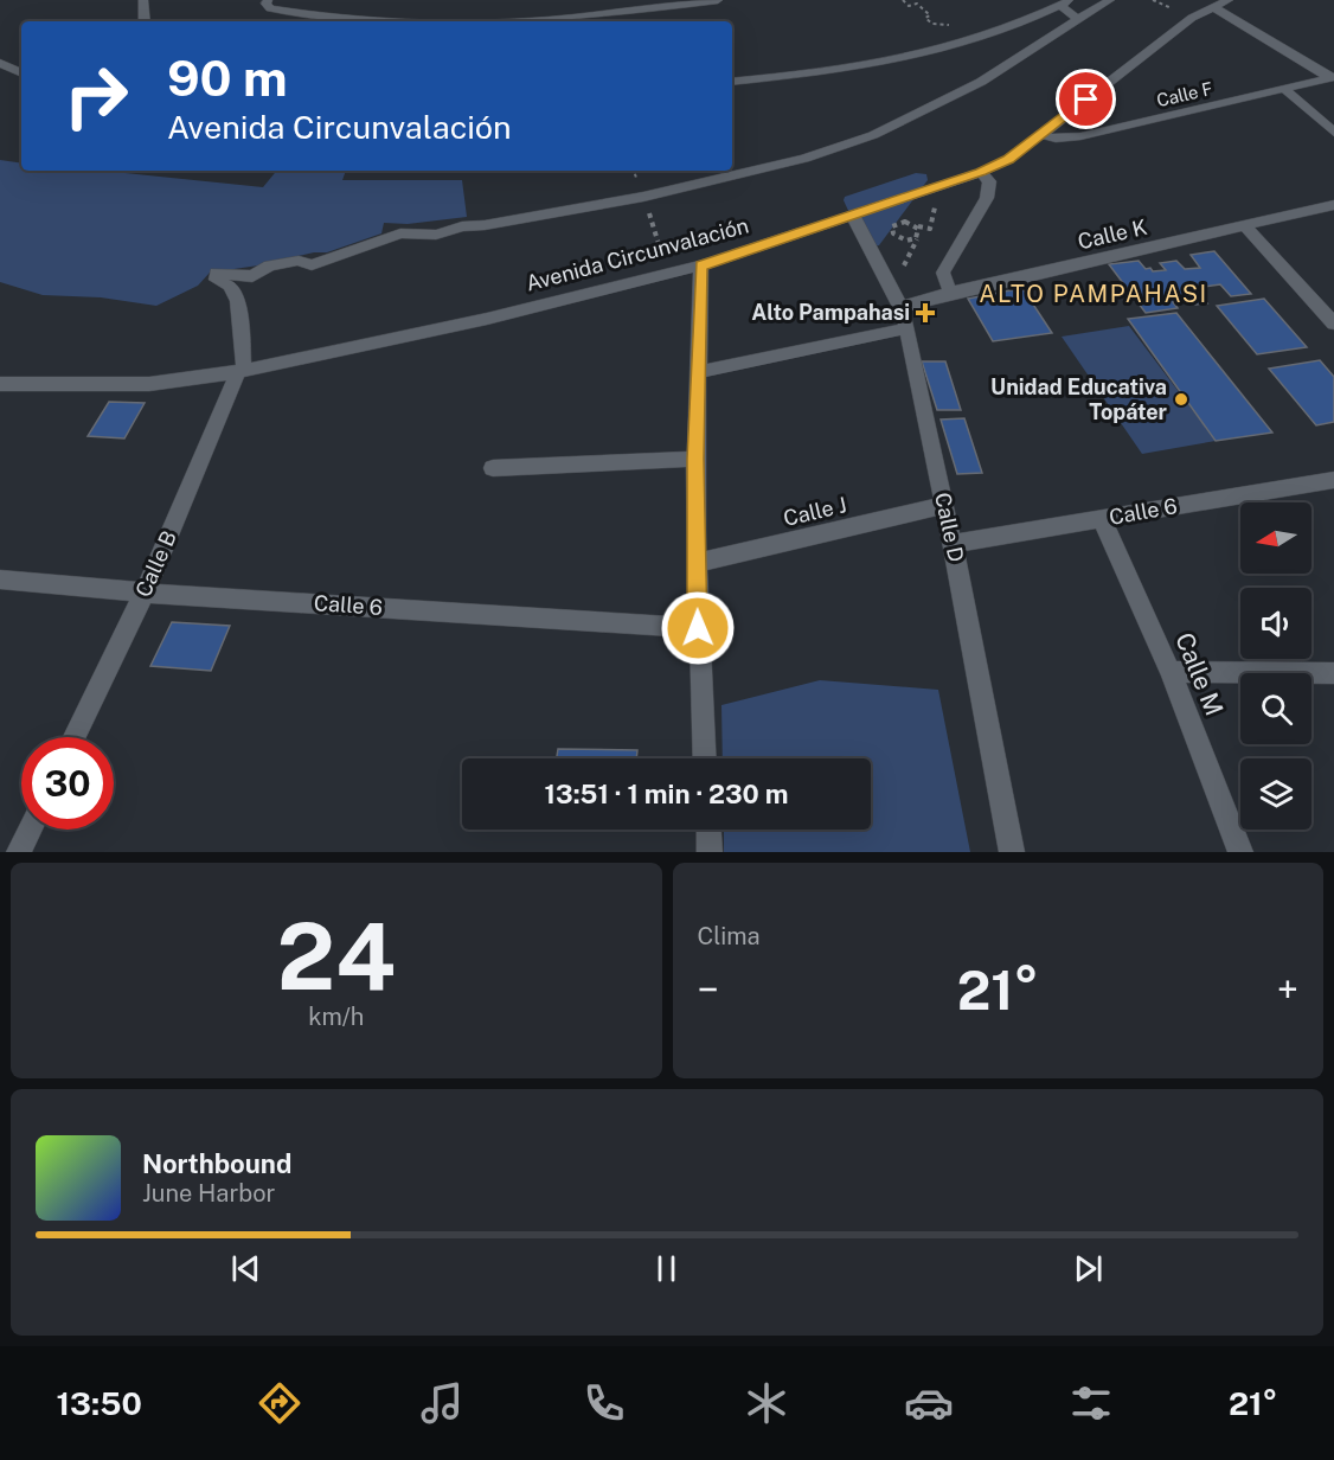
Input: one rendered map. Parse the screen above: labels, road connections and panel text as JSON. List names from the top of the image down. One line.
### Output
{"streets":{"street":["Calle F","Calle K","Avenida Circunvalación","Calle J","Calle 6","Calle D","Calle B","Calle M"]},"crossings":[["Calle F","Avenida Circunvalación"],["Calle K","Calle D"],["Avenida Circunvalación","Calle D"],["Avenida Circunvalación","Calle B"],["Calle J","Calle D"],["Calle 6","Calle D"],["Calle 6","Calle B"],["Calle 6","Calle M"]],"districts":["ALTO PAMPAHASI"],"places":{"health":["Alto Pampahasi"],"other":["Unidad Educativa Topáter"]},"north":"left","page":{"turn":["90 m","Avenida Circunvalación"],"limit":"30","trip":"13:51 · 1 min · 230 m","tile":[["24","km/h"],"Clima"],"heat":["−","21°","+"],"song":["Northbound","June Harbor"],"tabs":["13:50","21°"]}}
